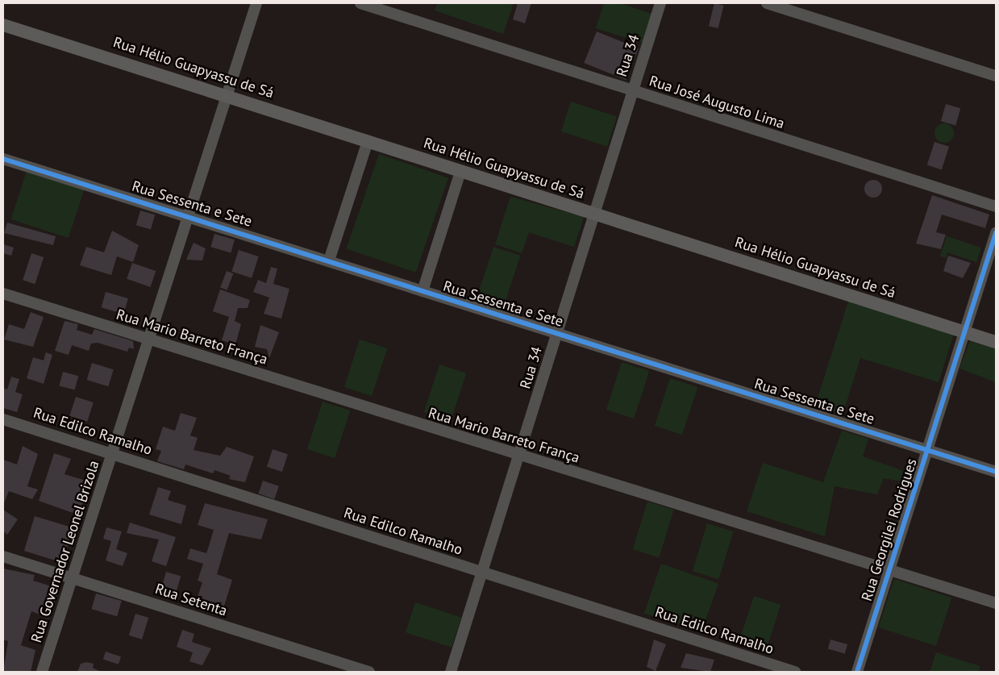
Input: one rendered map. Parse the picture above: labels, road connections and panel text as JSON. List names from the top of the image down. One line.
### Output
{"streets":{"main road":["Rua Hélio Guapyassu de Sá"],"street":["Rua 34","Rua José Augusto Lima","Rua Sessenta e Sete","Rua Mario Barreto França","Rua Edilco Ramalho","Rua Georgilei Rodrigues","Rua Governador Leonel Brizola","Rua Setenta"]},"crossings":[["Rua 34","Rua Hélio Guapyassu de Sá"],["Rua 34","Rua José Augusto Lima"],["Rua 34","Rua Sessenta e Sete"],["Rua 34","Rua Mario Barreto França"],["Rua 34","Rua Edilco Ramalho"],["Rua Hélio Guapyassu de Sá","Rua Georgilei Rodrigues"],["Rua Hélio Guapyassu de Sá","Rua Governador Leonel Brizola"],["Rua Sessenta e Sete","Rua Georgilei Rodrigues"],["Rua Sessenta e Sete","Rua Governador Leonel Brizola"],["Rua Mario Barreto França","Rua Georgilei Rodrigues"],["Rua Mario Barreto França","Rua Governador Leonel Brizola"],["Rua Edilco Ramalho","Rua Governador Leonel Brizola"],["Rua Governador Leonel Brizola","Rua Setenta"]]}
